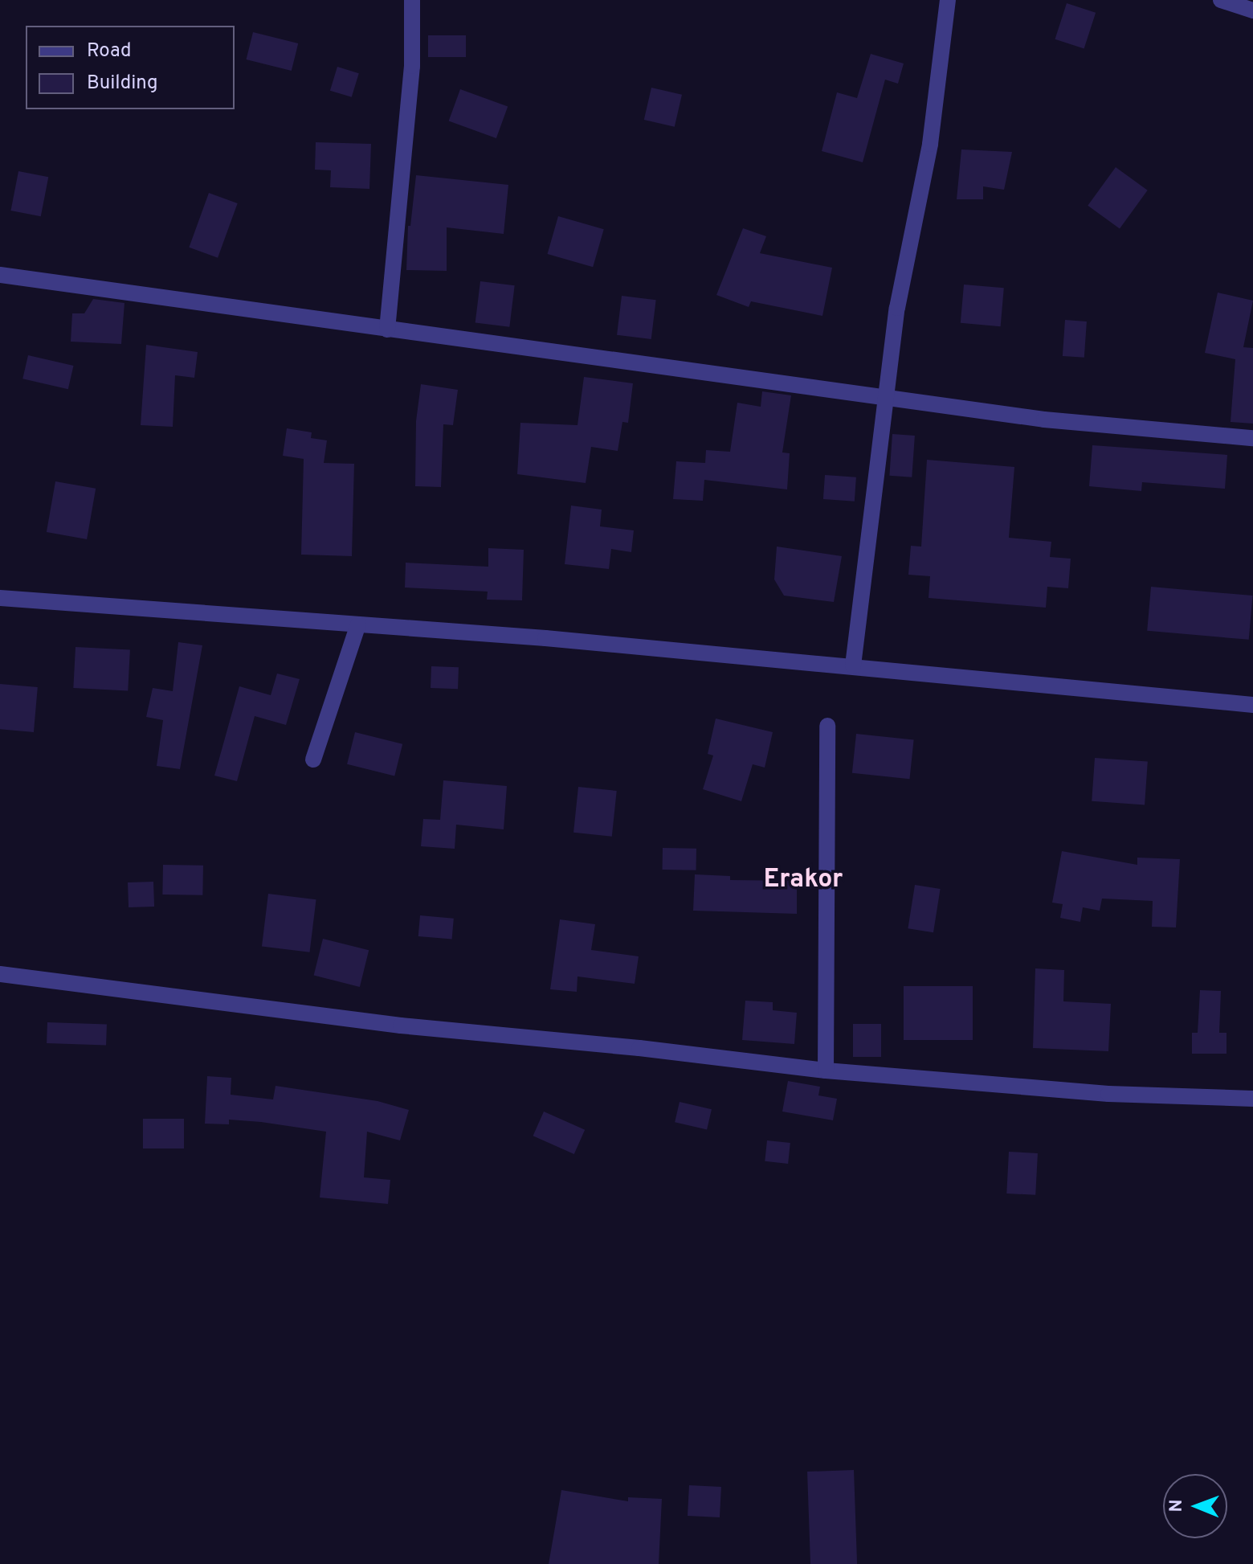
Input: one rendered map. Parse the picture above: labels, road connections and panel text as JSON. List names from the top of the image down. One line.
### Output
{"districts":["Erakor"],"legend":["Road","Building"],"north":"left"}
